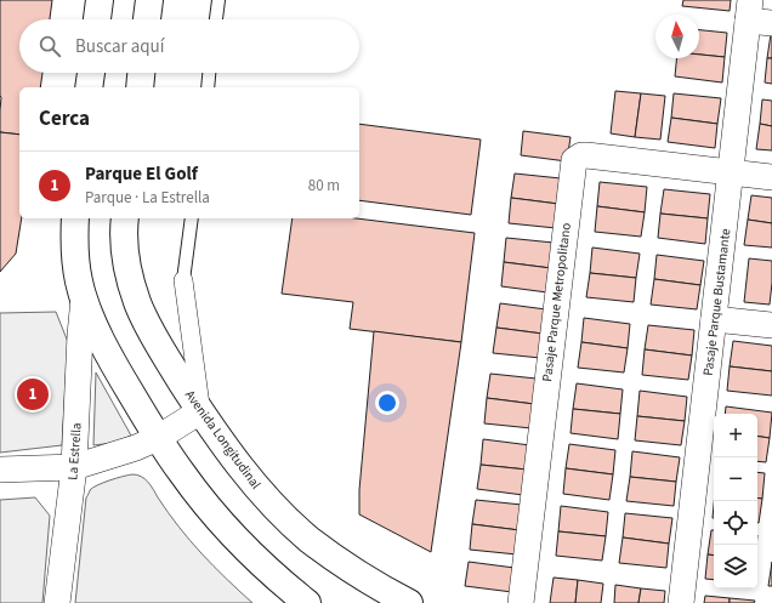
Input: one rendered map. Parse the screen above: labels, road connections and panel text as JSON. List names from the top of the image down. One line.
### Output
{"streets":{"main road":["Avenida Longitudinal"],"street":["Pasaje Parque Metropolitano","Pasaje Parque Bustamante","La Estrella"]},"crossings":[["Pasaje Parque Metropolitano","Pasaje Parque Bustamante"]],"north":"top","page":{"search":"Buscar aquí","heading":"Cerca","list":[{"mark":"1","name":"Parque El Golf","note":"Parque · La Estrella","value":"80 m"}],"pins":"1","map_buttons":["+","−"]}}
